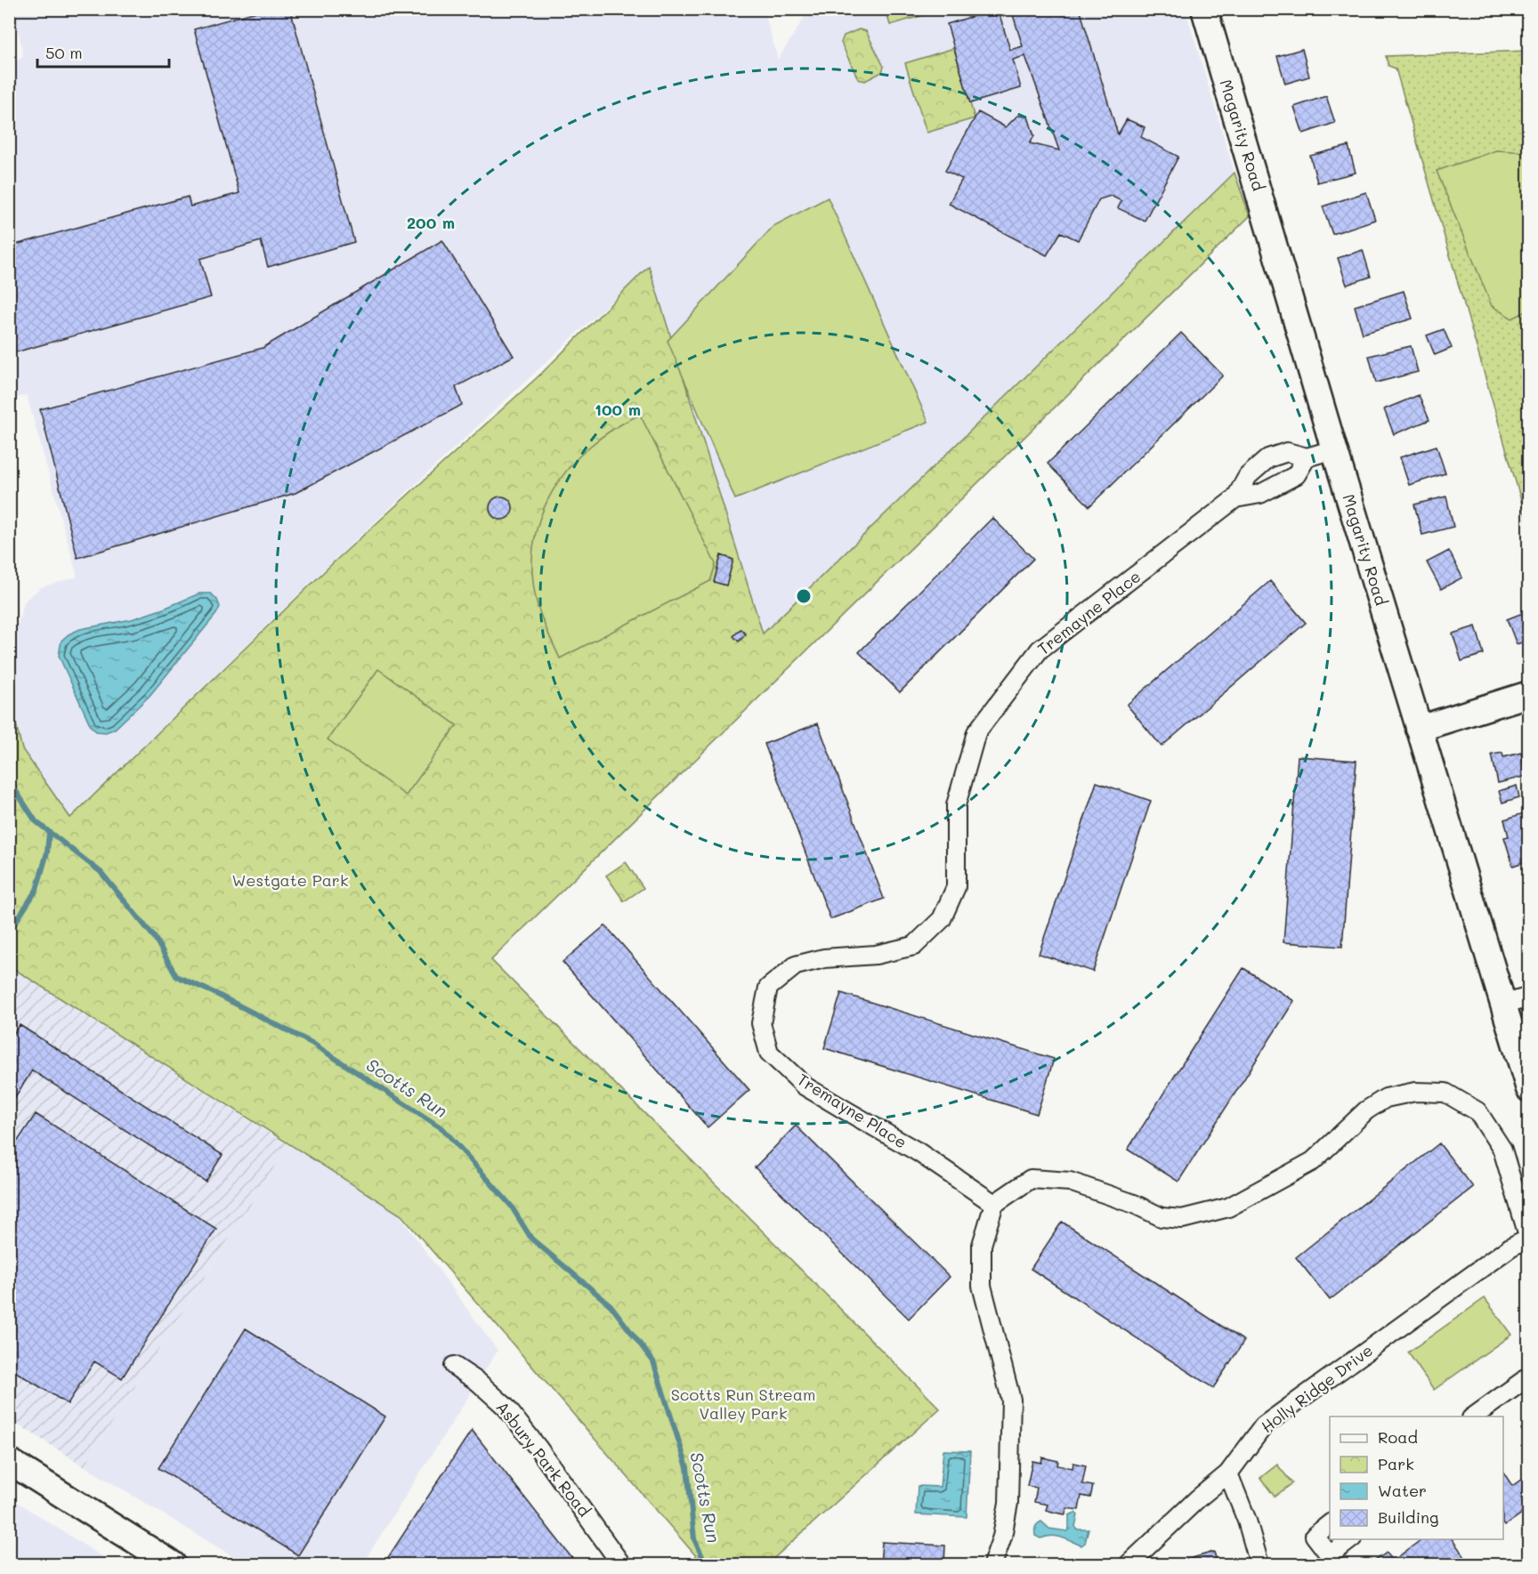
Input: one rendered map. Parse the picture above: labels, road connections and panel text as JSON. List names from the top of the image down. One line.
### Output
{"streets":{"main road":["Magarity Road"],"street":["Tremayne Place","Holly Ridge Drive","Asbury Park Road"]},"crossings":[["Magarity Road","Tremayne Place"]],"water":["Scotts Run"],"parks":["Westgate Park","Scotts Run Stream Valley Park"],"legend":["Road","Park","Water","Building"],"scale_bar":"50 m","rings":["200 m","100 m"]}
